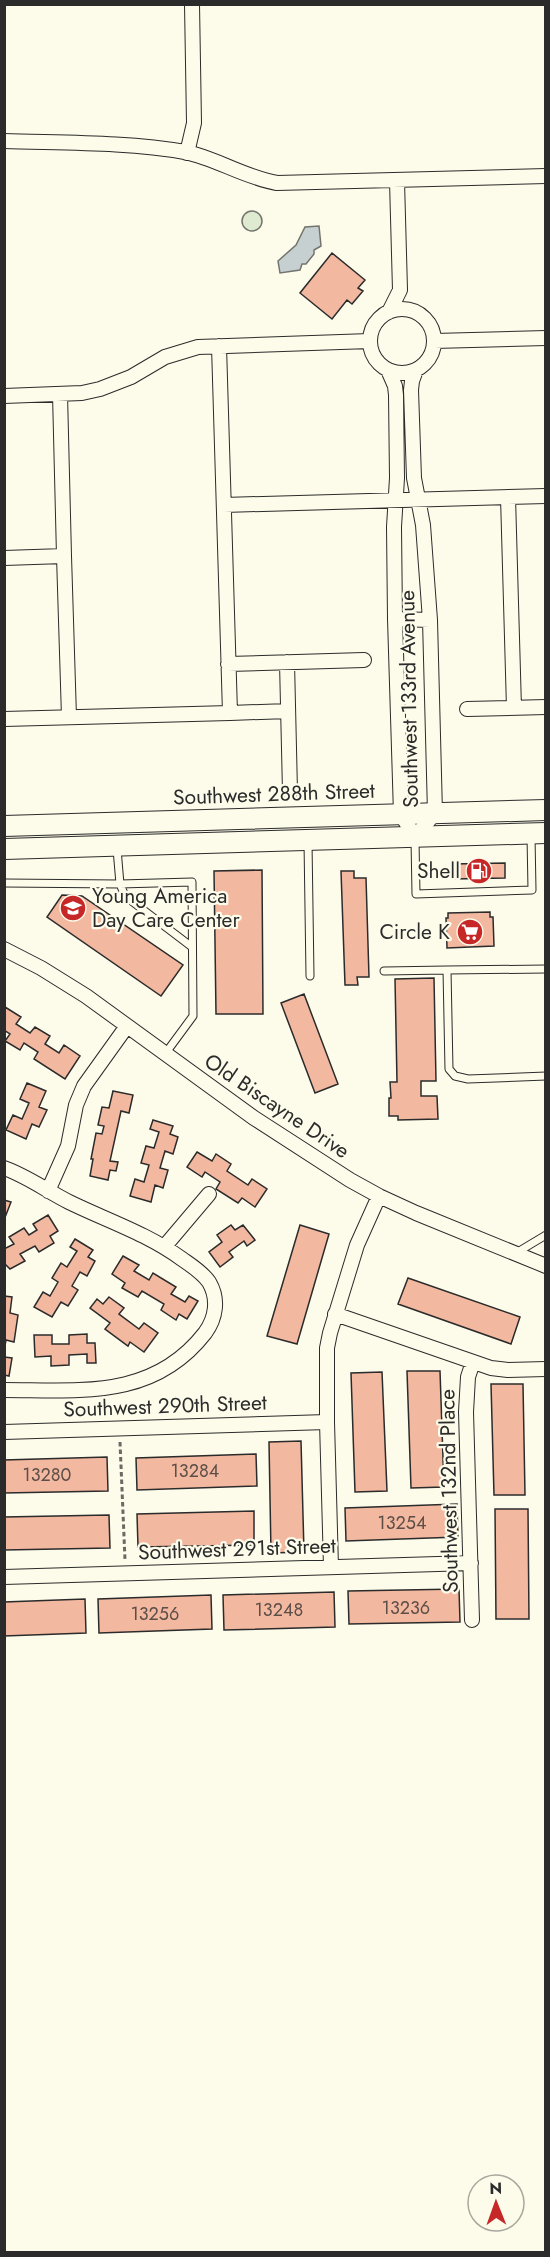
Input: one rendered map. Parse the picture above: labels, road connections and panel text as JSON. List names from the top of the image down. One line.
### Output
{"streets":{"main road":["Southwest 288th Street"],"street":["Southwest 133rd Avenue","Old Biscayne Drive","Southwest 290th Street","Southwest 132nd Place","Southwest 291st Street"]},"crossings":[["Southwest 133rd Avenue","Southwest 288th Street"],["Southwest 132nd Place","Southwest 291st Street"]],"places":{"fuel station":["Shell"],"school or university":["Young America Day Care Center"],"supermarket":["Circle K"]},"house_numbers":["13284","13280","13254","13236","13248","13256"],"north":"top"}
